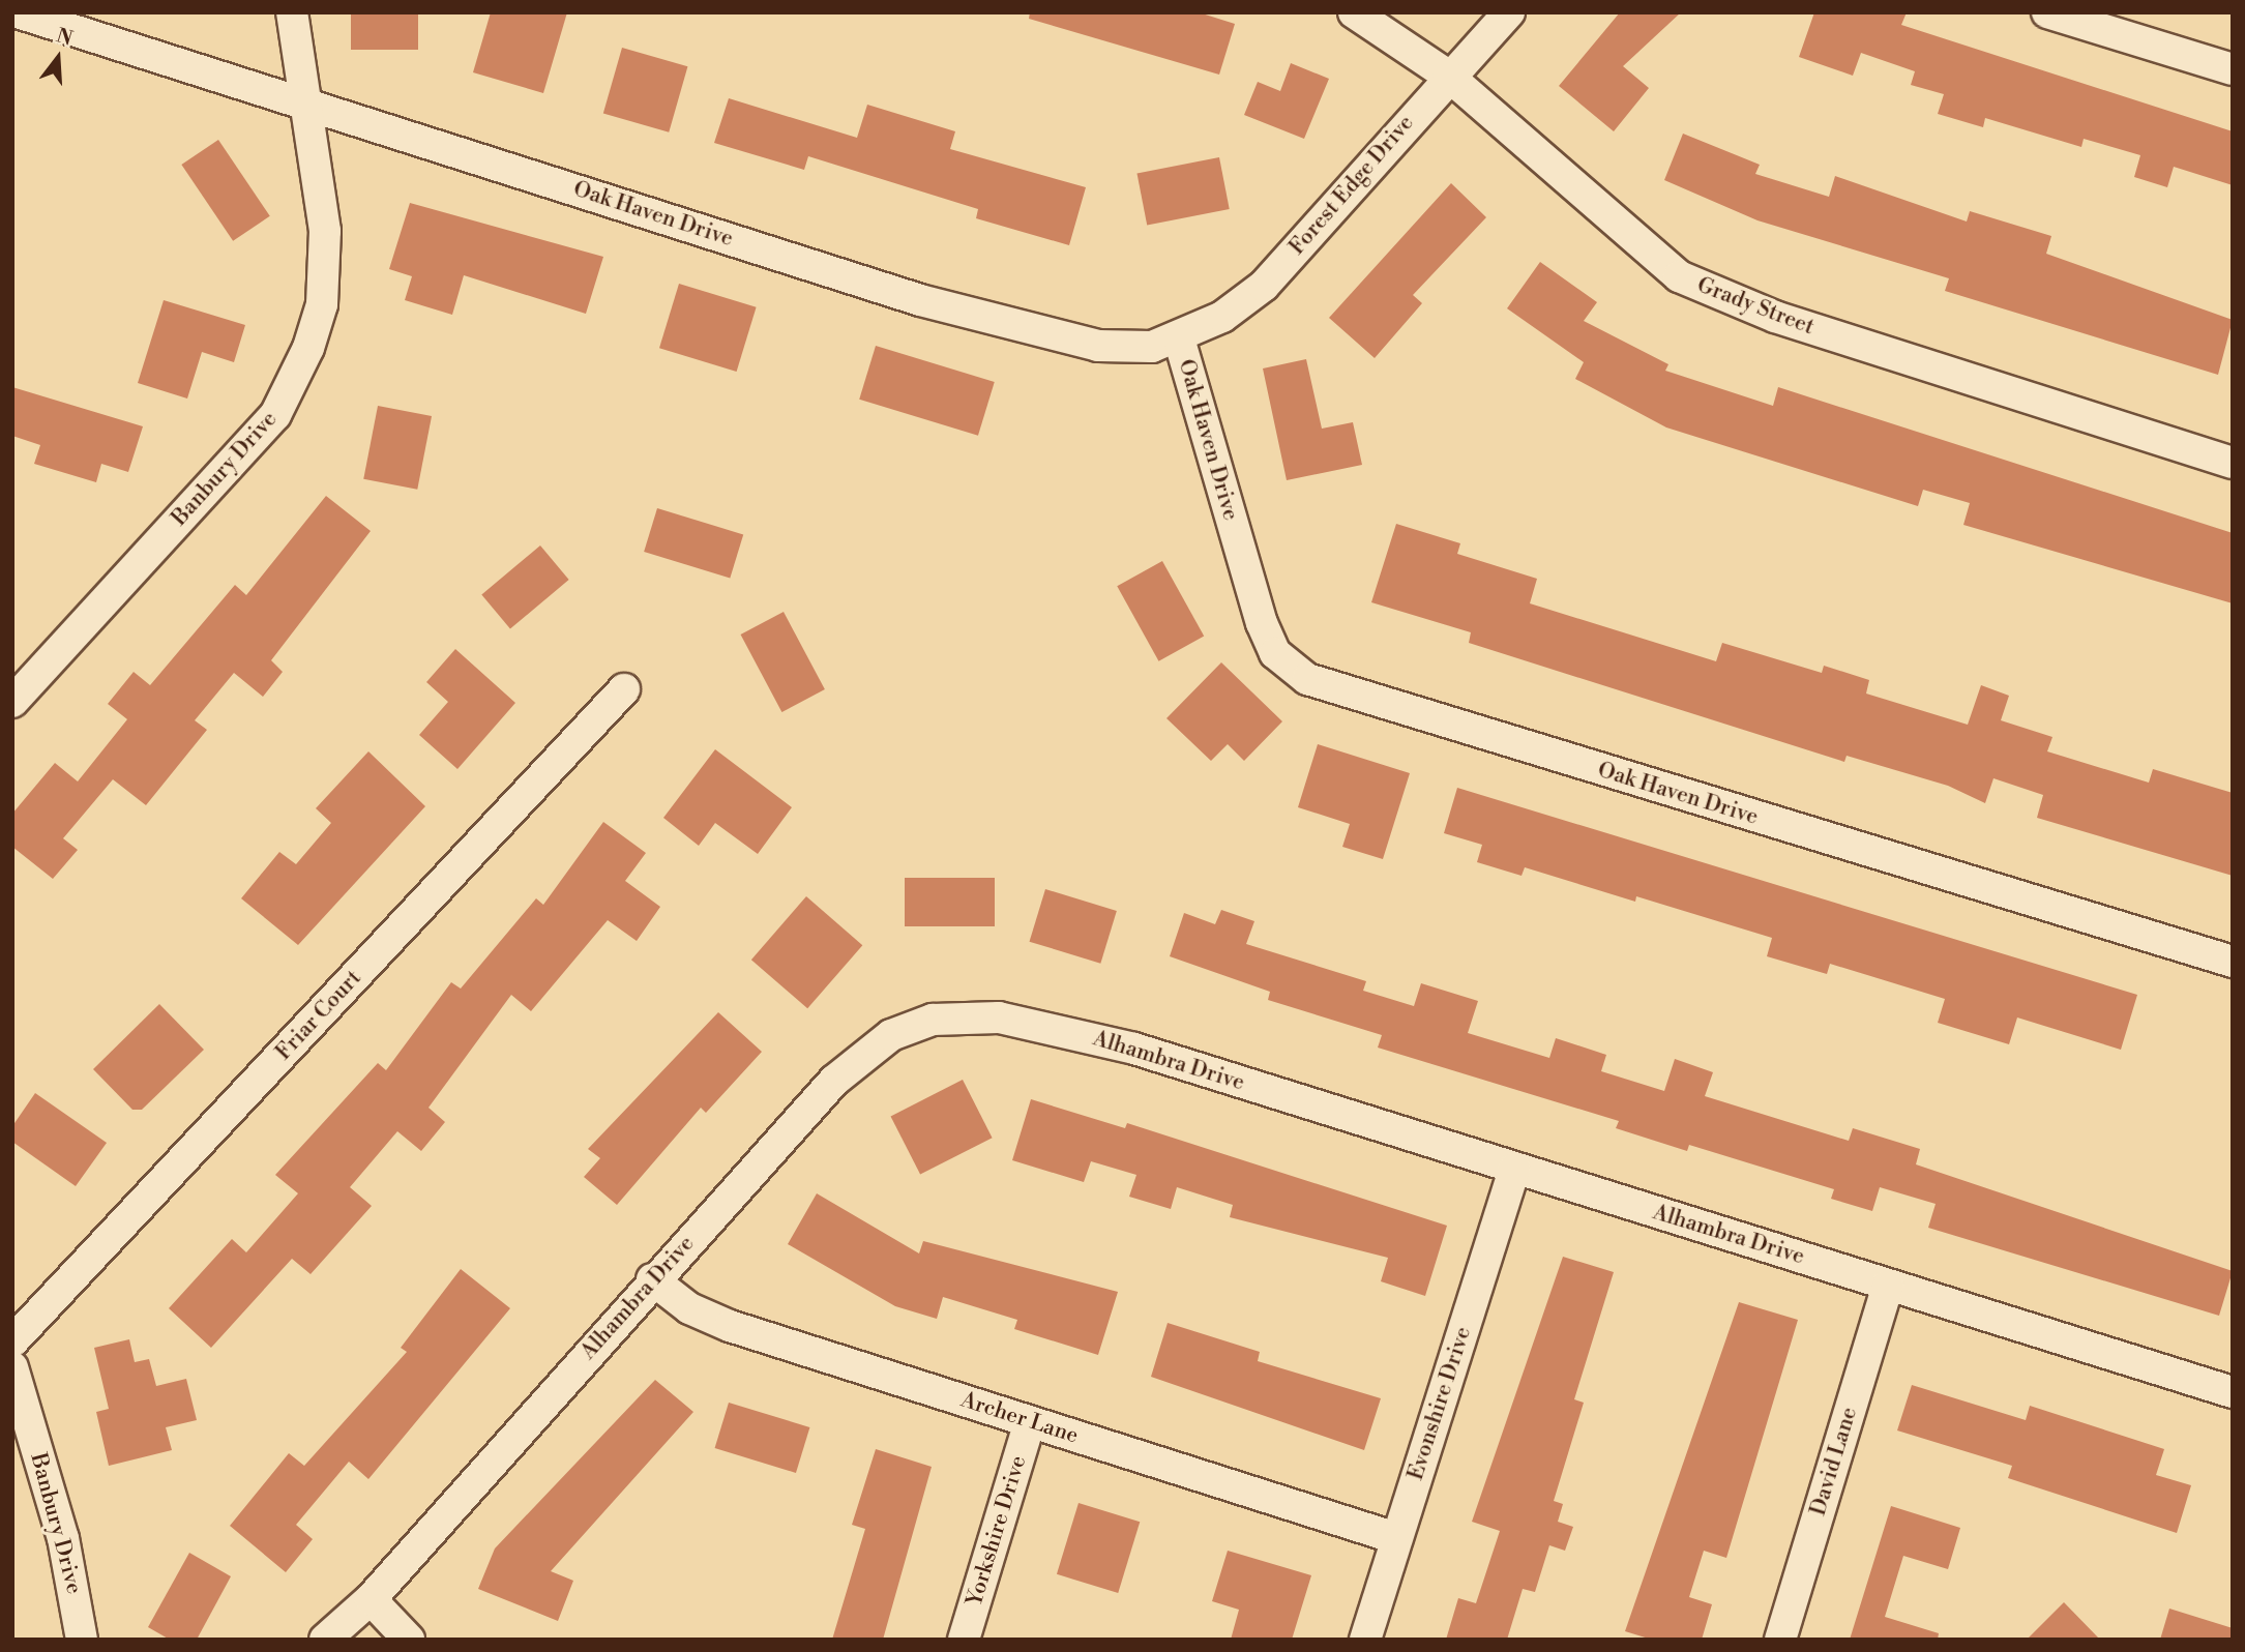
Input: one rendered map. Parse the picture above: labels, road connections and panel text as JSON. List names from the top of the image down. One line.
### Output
{"streets":{"street":["Forest Edge Drive","Oak Haven Drive","Grady Street","Banbury Drive","Friar Court","Alhambra Drive","Evonshire Drive","Archer Lane","David Lane","Yorkshire Drive"]},"crossings":[["Forest Edge Drive","Oak Haven Drive"],["Forest Edge Drive","Grady Street"],["Oak Haven Drive","Banbury Drive"],["Alhambra Drive","Evonshire Drive"],["Alhambra Drive","Archer Lane"],["Alhambra Drive","David Lane"],["Evonshire Drive","Archer Lane"],["Archer Lane","Yorkshire Drive"]],"north":"top"}
